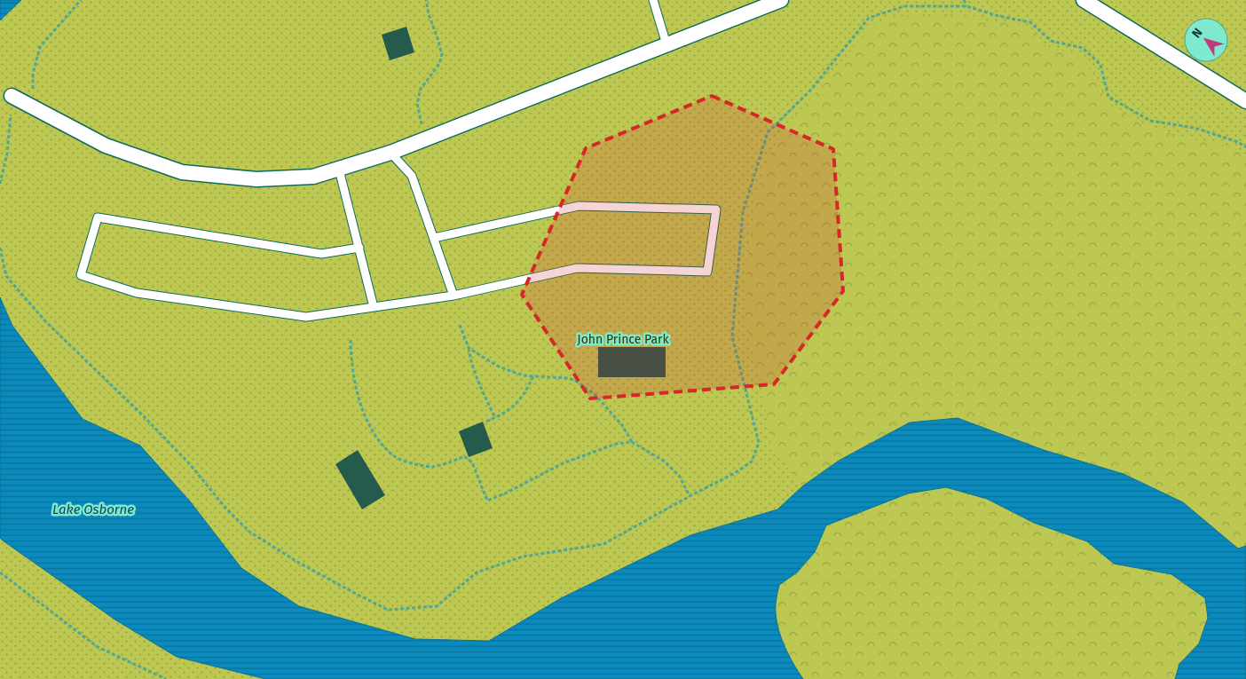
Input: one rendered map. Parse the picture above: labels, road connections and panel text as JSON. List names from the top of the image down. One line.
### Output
{"water":["Lake Osborne"],"parks":["John Prince Park"],"north":"top left"}
